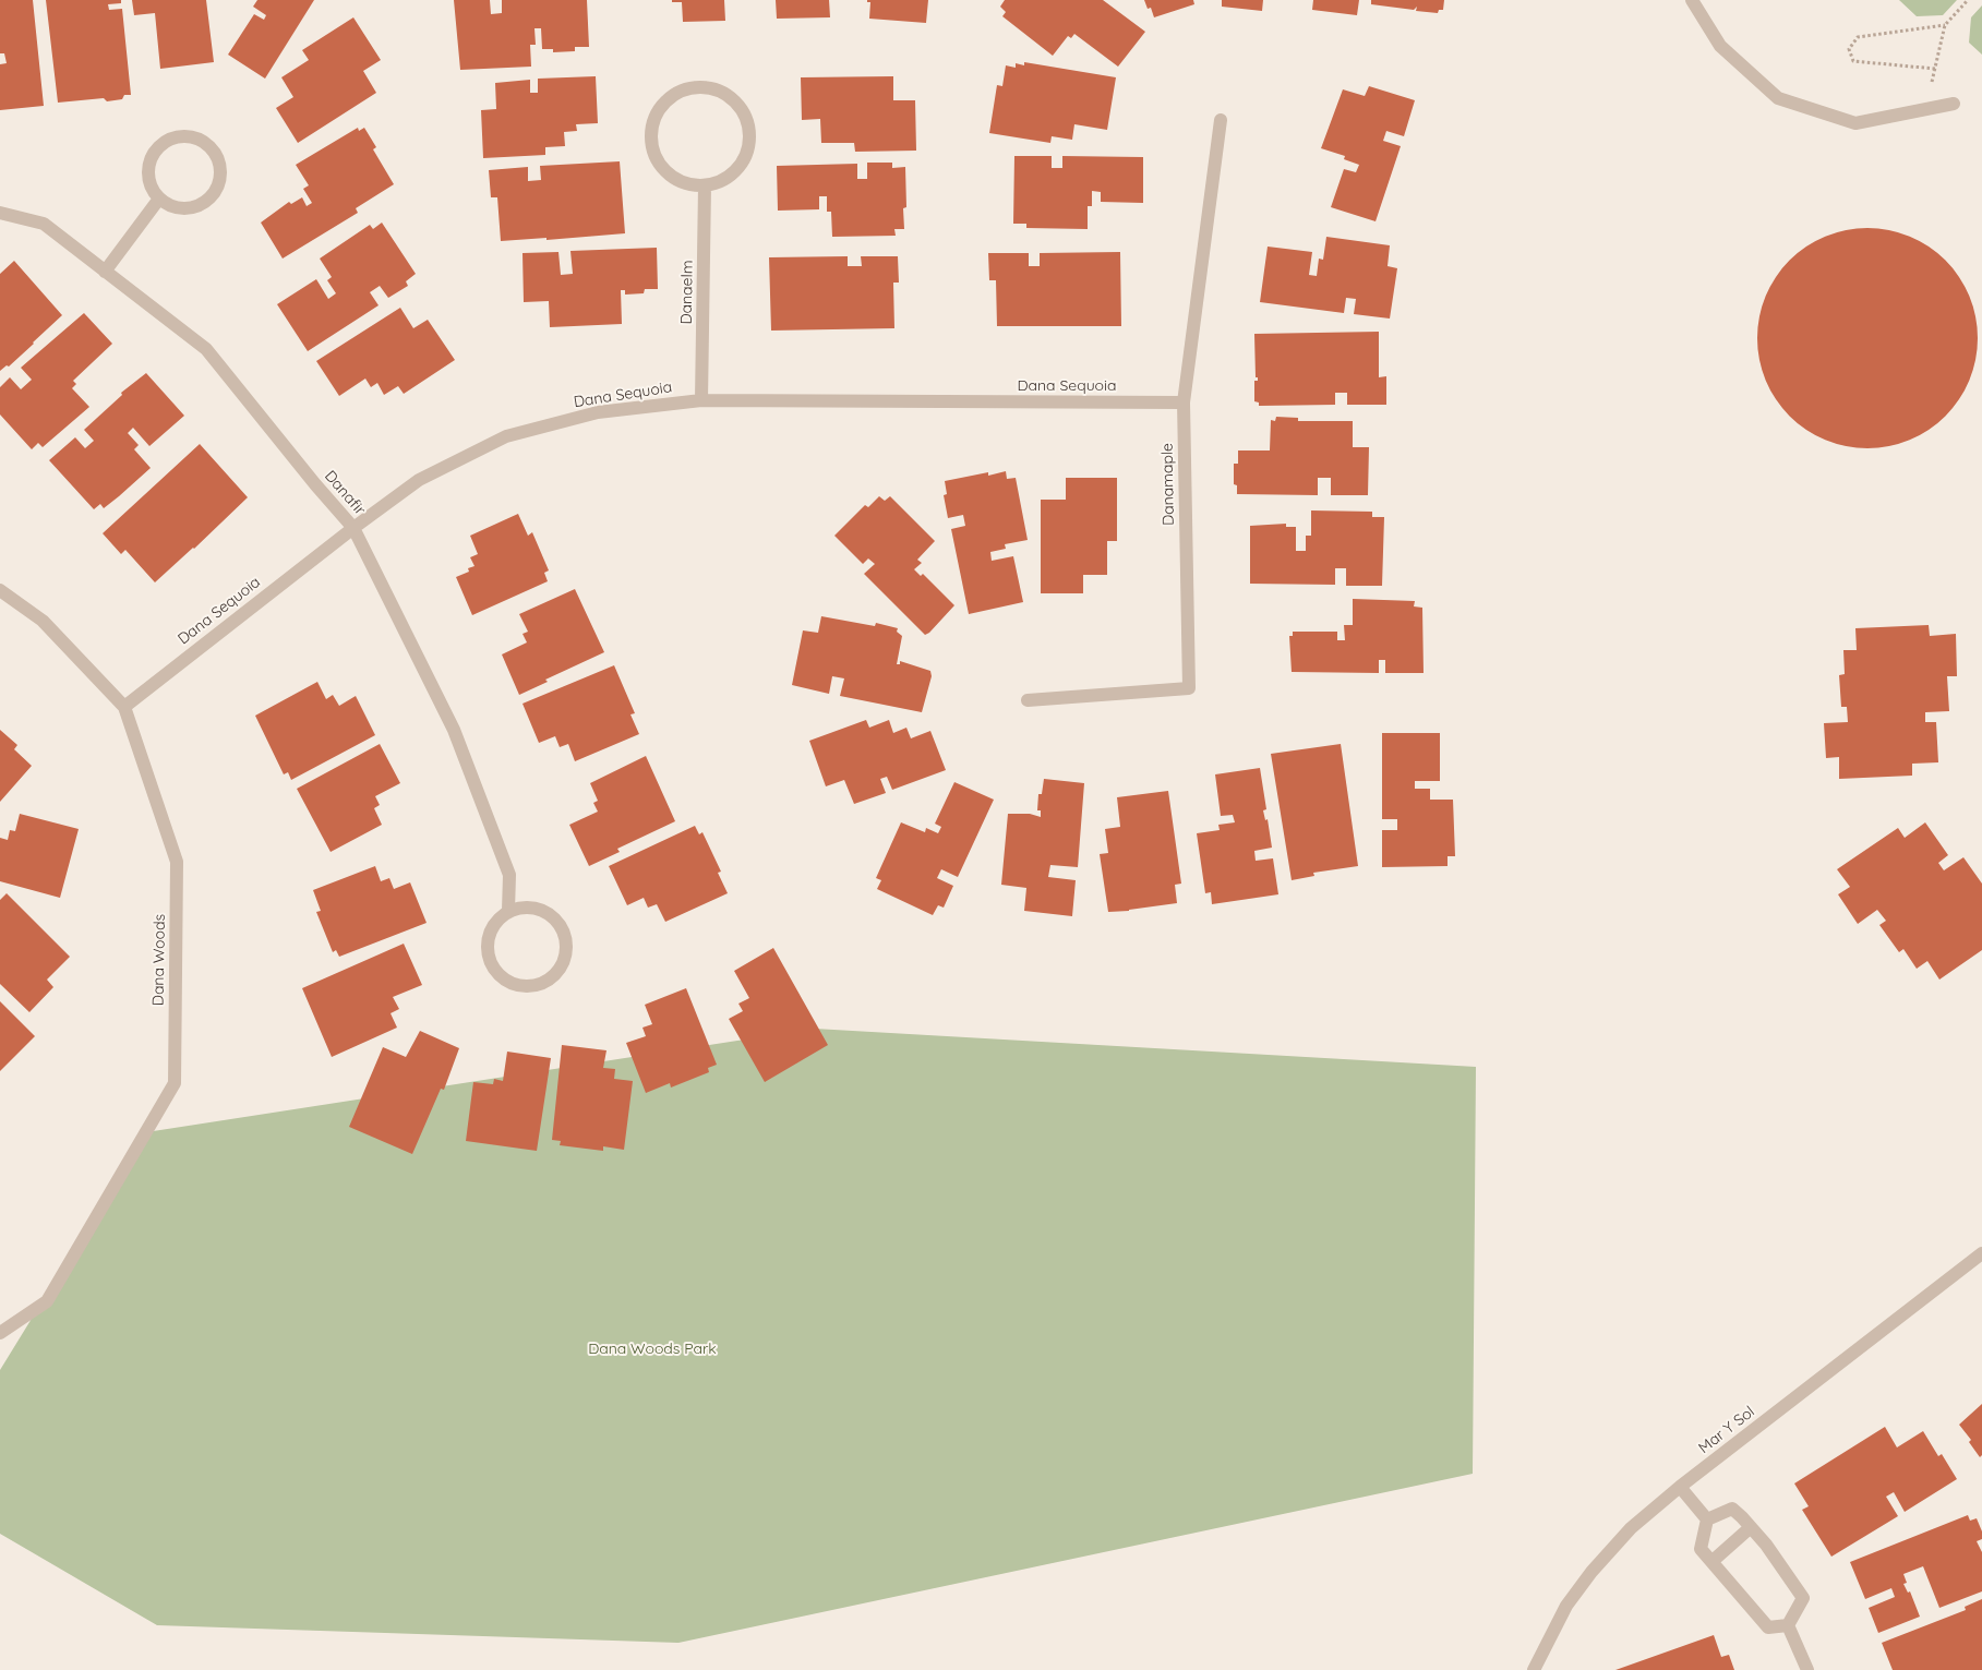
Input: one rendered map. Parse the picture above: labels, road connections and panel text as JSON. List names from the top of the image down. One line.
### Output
{"streets":{"street":["Danaelm","Dana Sequoia","Danamaple","Danafir","Dana Woods","Mar Y Sol"]},"crossings":[["Danaelm","Dana Sequoia"],["Dana Sequoia","Danamaple"],["Dana Sequoia","Danafir"],["Dana Sequoia","Dana Woods"]],"parks":["Dana Woods Park"]}
